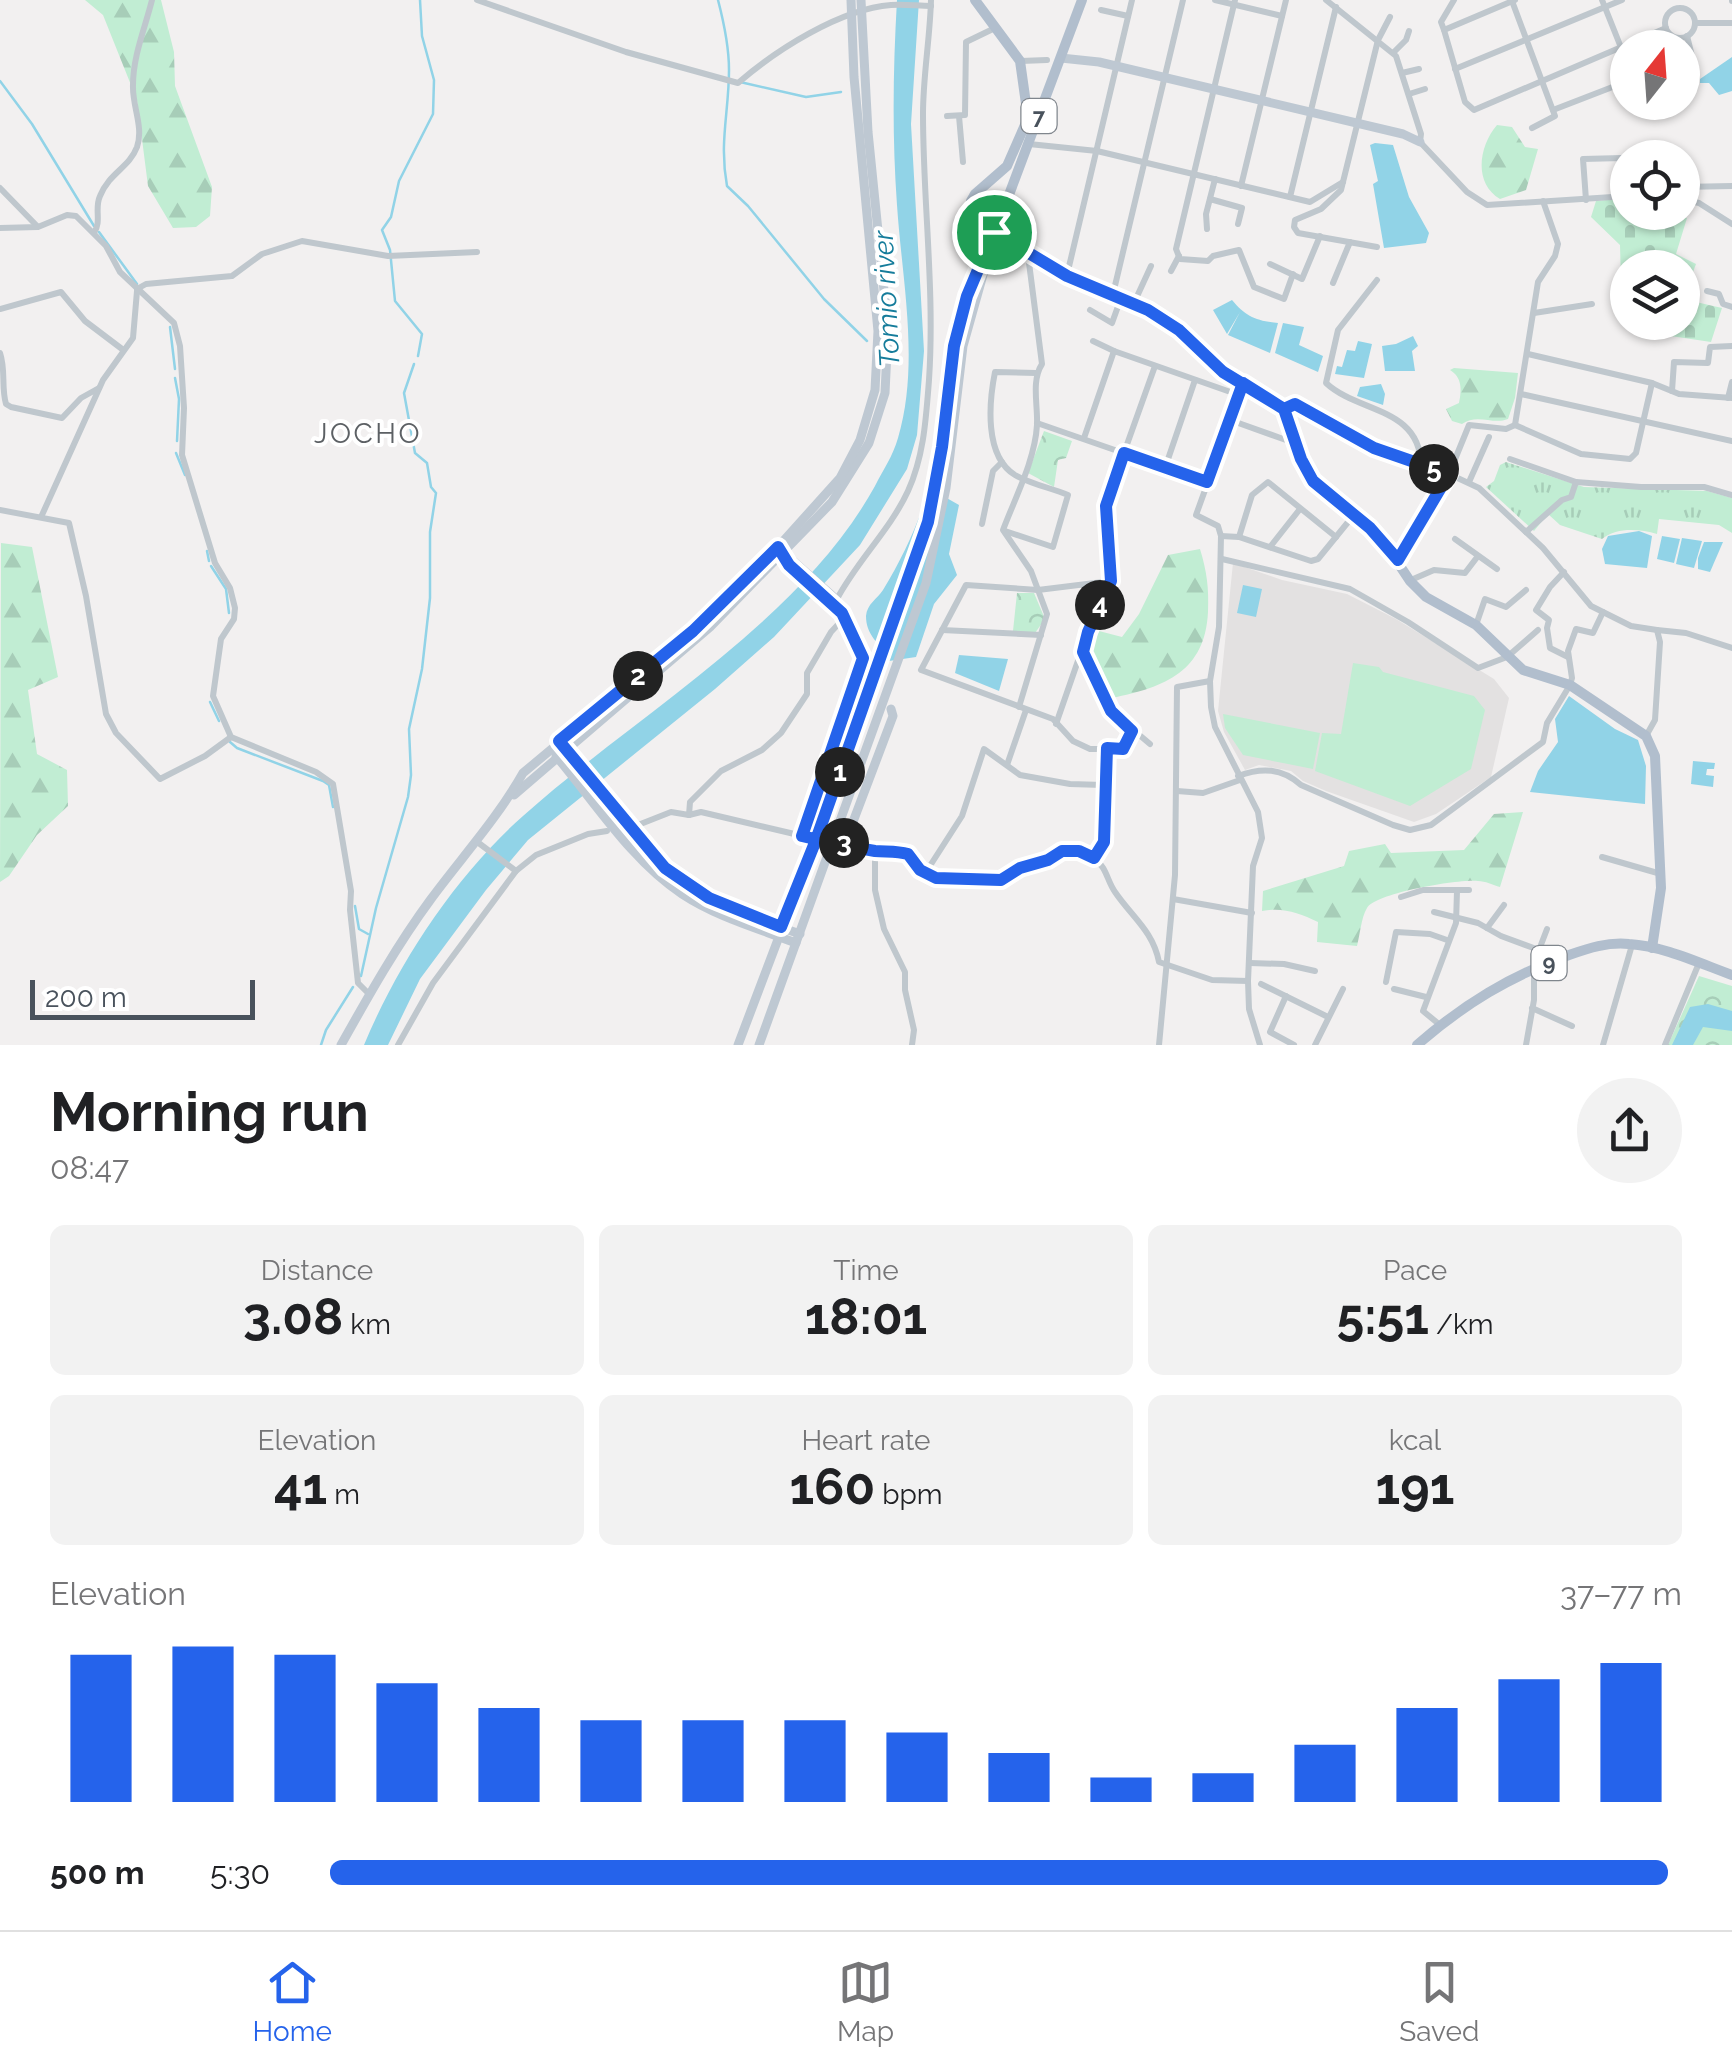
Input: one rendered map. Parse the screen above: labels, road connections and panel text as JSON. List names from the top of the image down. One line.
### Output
{"streets":{"main road":["7","9"]},"districts":["JOCHO"],"water":["Tomio river"],"scale_bar":"200 m","north":"top","page":{"pins":["5","4","2","1","3"],"scale":"200 m","heading":["Morning run","08:47"],"stats":[["Distance","3.08 km"],["Time","18:01"],["Pace","5:51 /km"],["Elevation","41 m"],["Heart rate","160 bpm"],["kcal","191"]],"chart":["Elevation","37–77 m"],"list":[{"name":"500 m","note":"5:30"}],"tabs":["Home","Map","Saved"]}}
